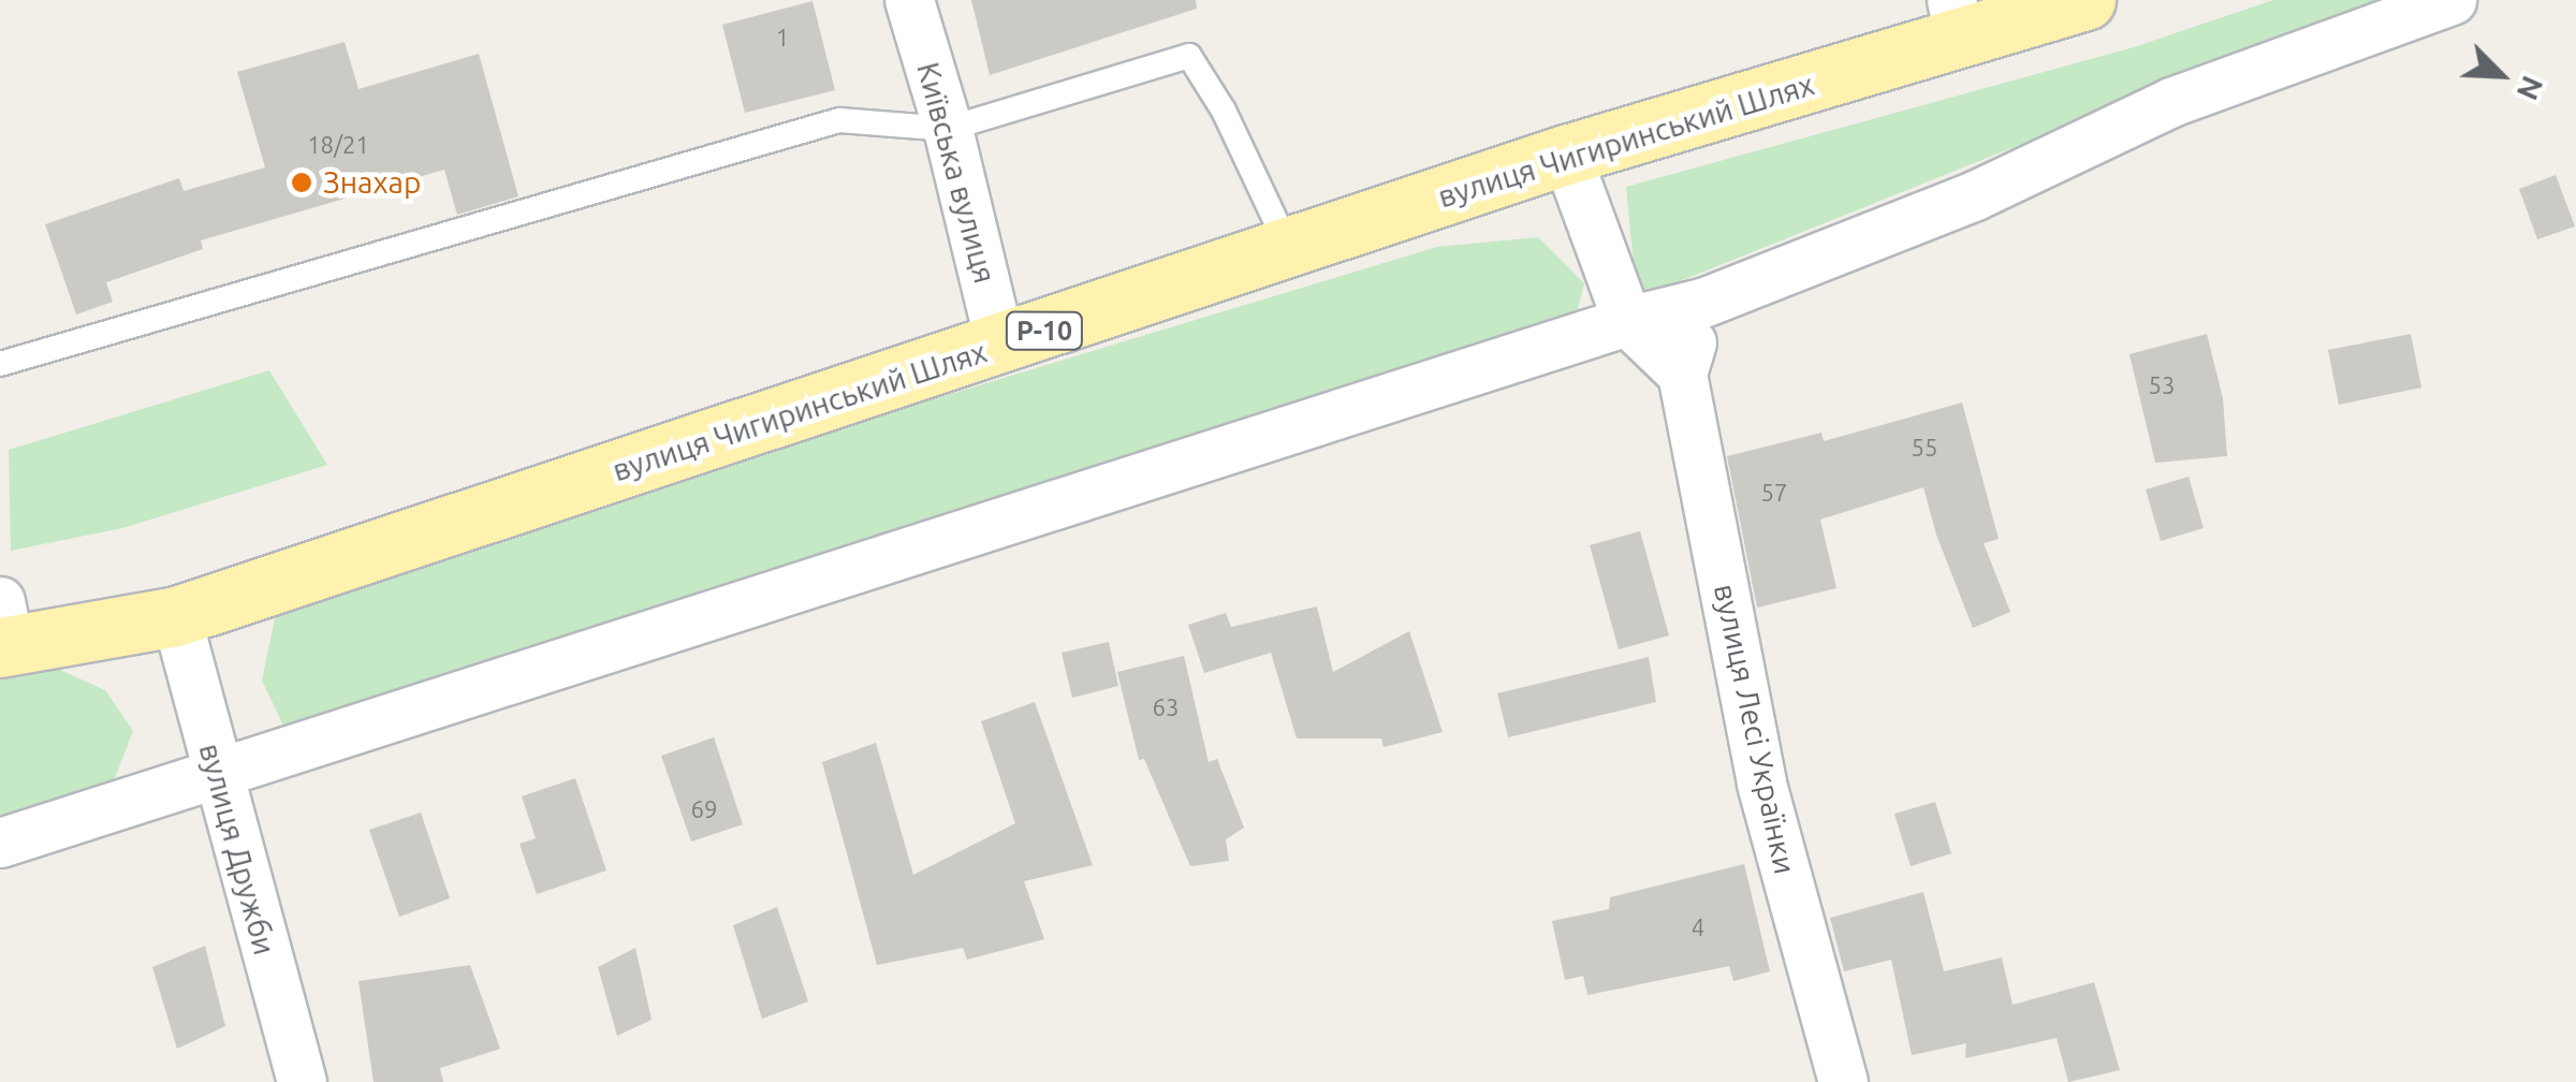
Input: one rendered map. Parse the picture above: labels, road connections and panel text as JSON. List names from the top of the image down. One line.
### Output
{"streets":{"main road":["вулиця Чигиринський Шлях","Р-10"],"street":["Київська вулиця","вулиця Лесі Українки","вулиця Дружби"]},"crossings":[["вулиця Чигиринський Шлях","Київська вулиця"],["вулиця Чигиринський Шлях","вулиця Дружби"]],"places":["Знахар"],"house_numbers":["1","18/21","53","55","57","63","69","4"],"north":"bottom right"}
